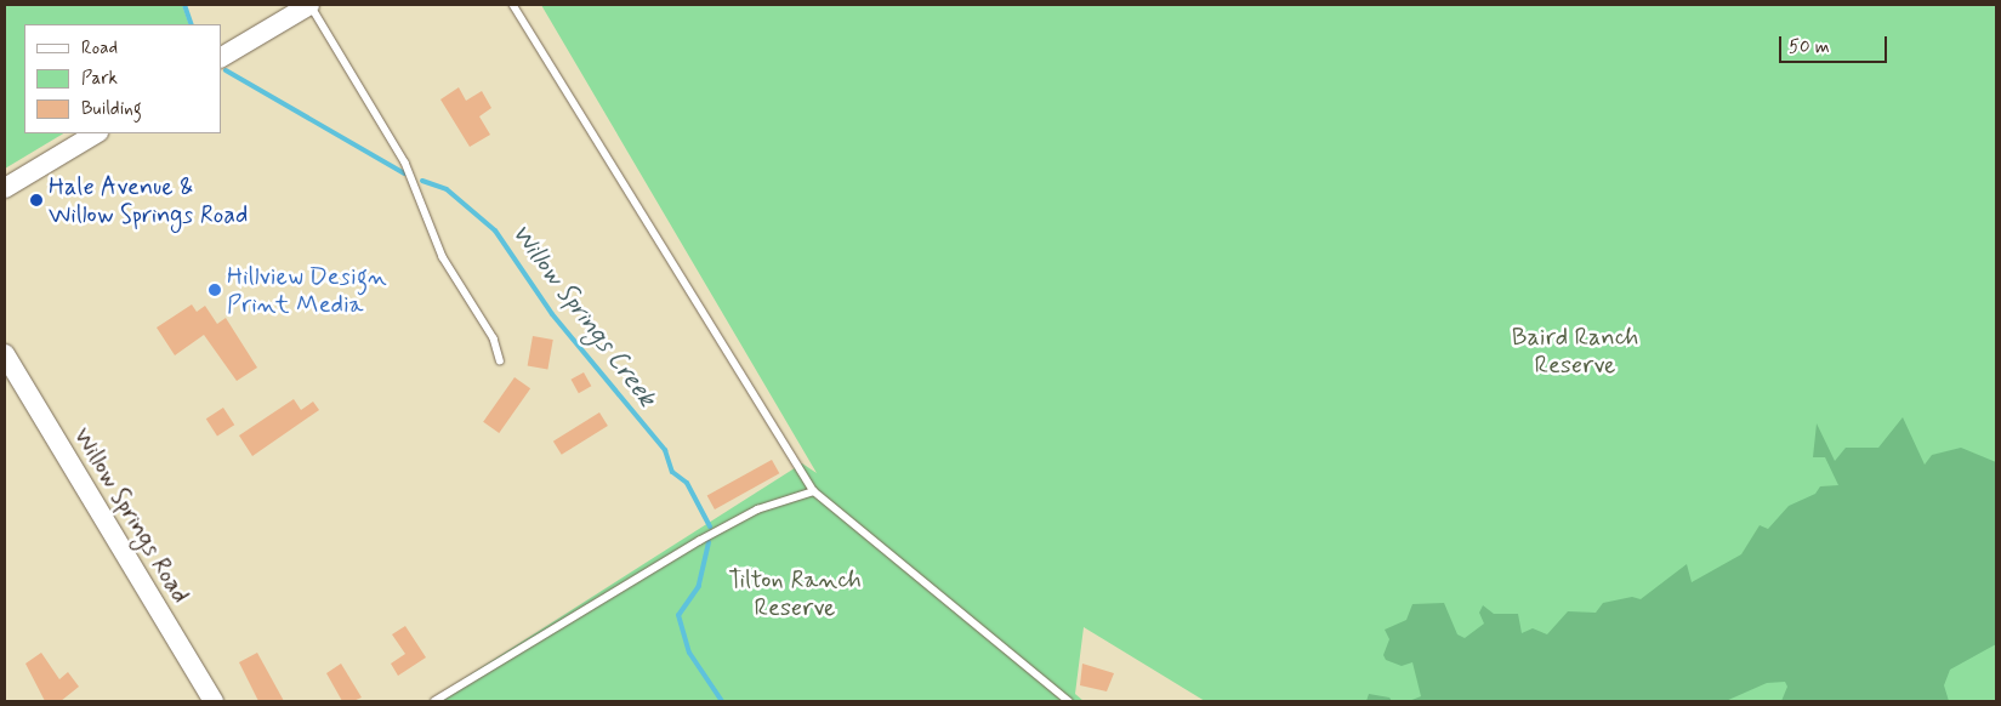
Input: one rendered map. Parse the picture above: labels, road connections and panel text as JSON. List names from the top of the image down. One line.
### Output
{"streets":{"street":["Willow Springs Road"]},"water":["Willow Springs Creek"],"parks":["Baird Ranch Reserve","Tilton Ranch Reserve"],"places":["Hale Avenue & Willow Springs Road","Hillview Design Print Media"],"legend":["Road","Park","Building"],"scale_bar":"50 m"}
